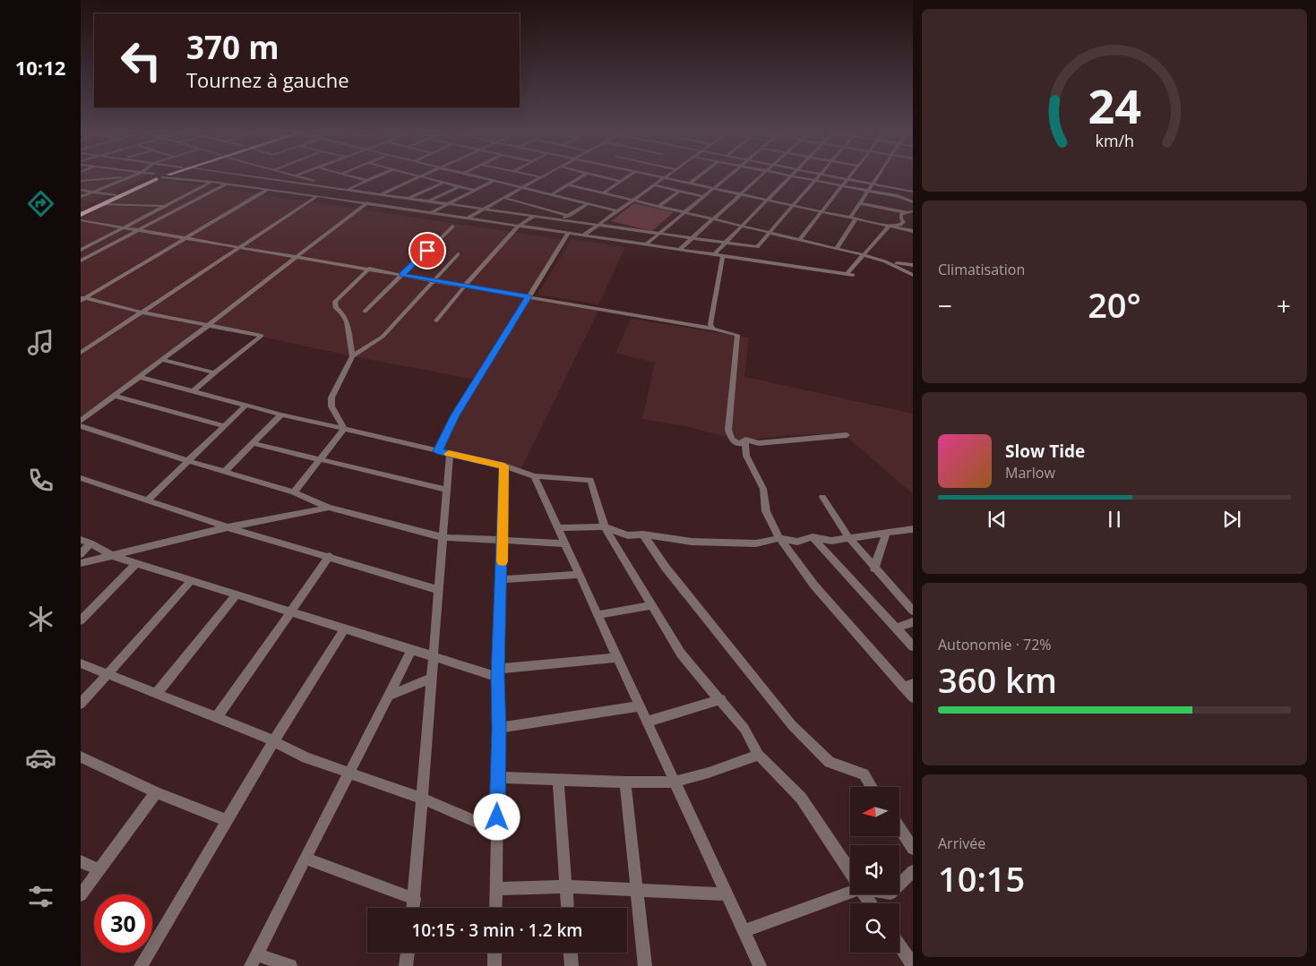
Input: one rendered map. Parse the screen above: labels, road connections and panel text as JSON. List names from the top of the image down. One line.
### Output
{"north":"left","page":{"tabs":"10:12","turn":["370 m","Tournez à gauche"],"tile":["Climatisation",["Autonomie · 72%","360 km"],["Arrivée","10:15"]],"heat":["−","20°","+"],"song":["Slow Tide","Marlow"],"limit":"30","trip":"10:15 · 3 min · 1.2 km","gauge":["24","km/h"]}}
